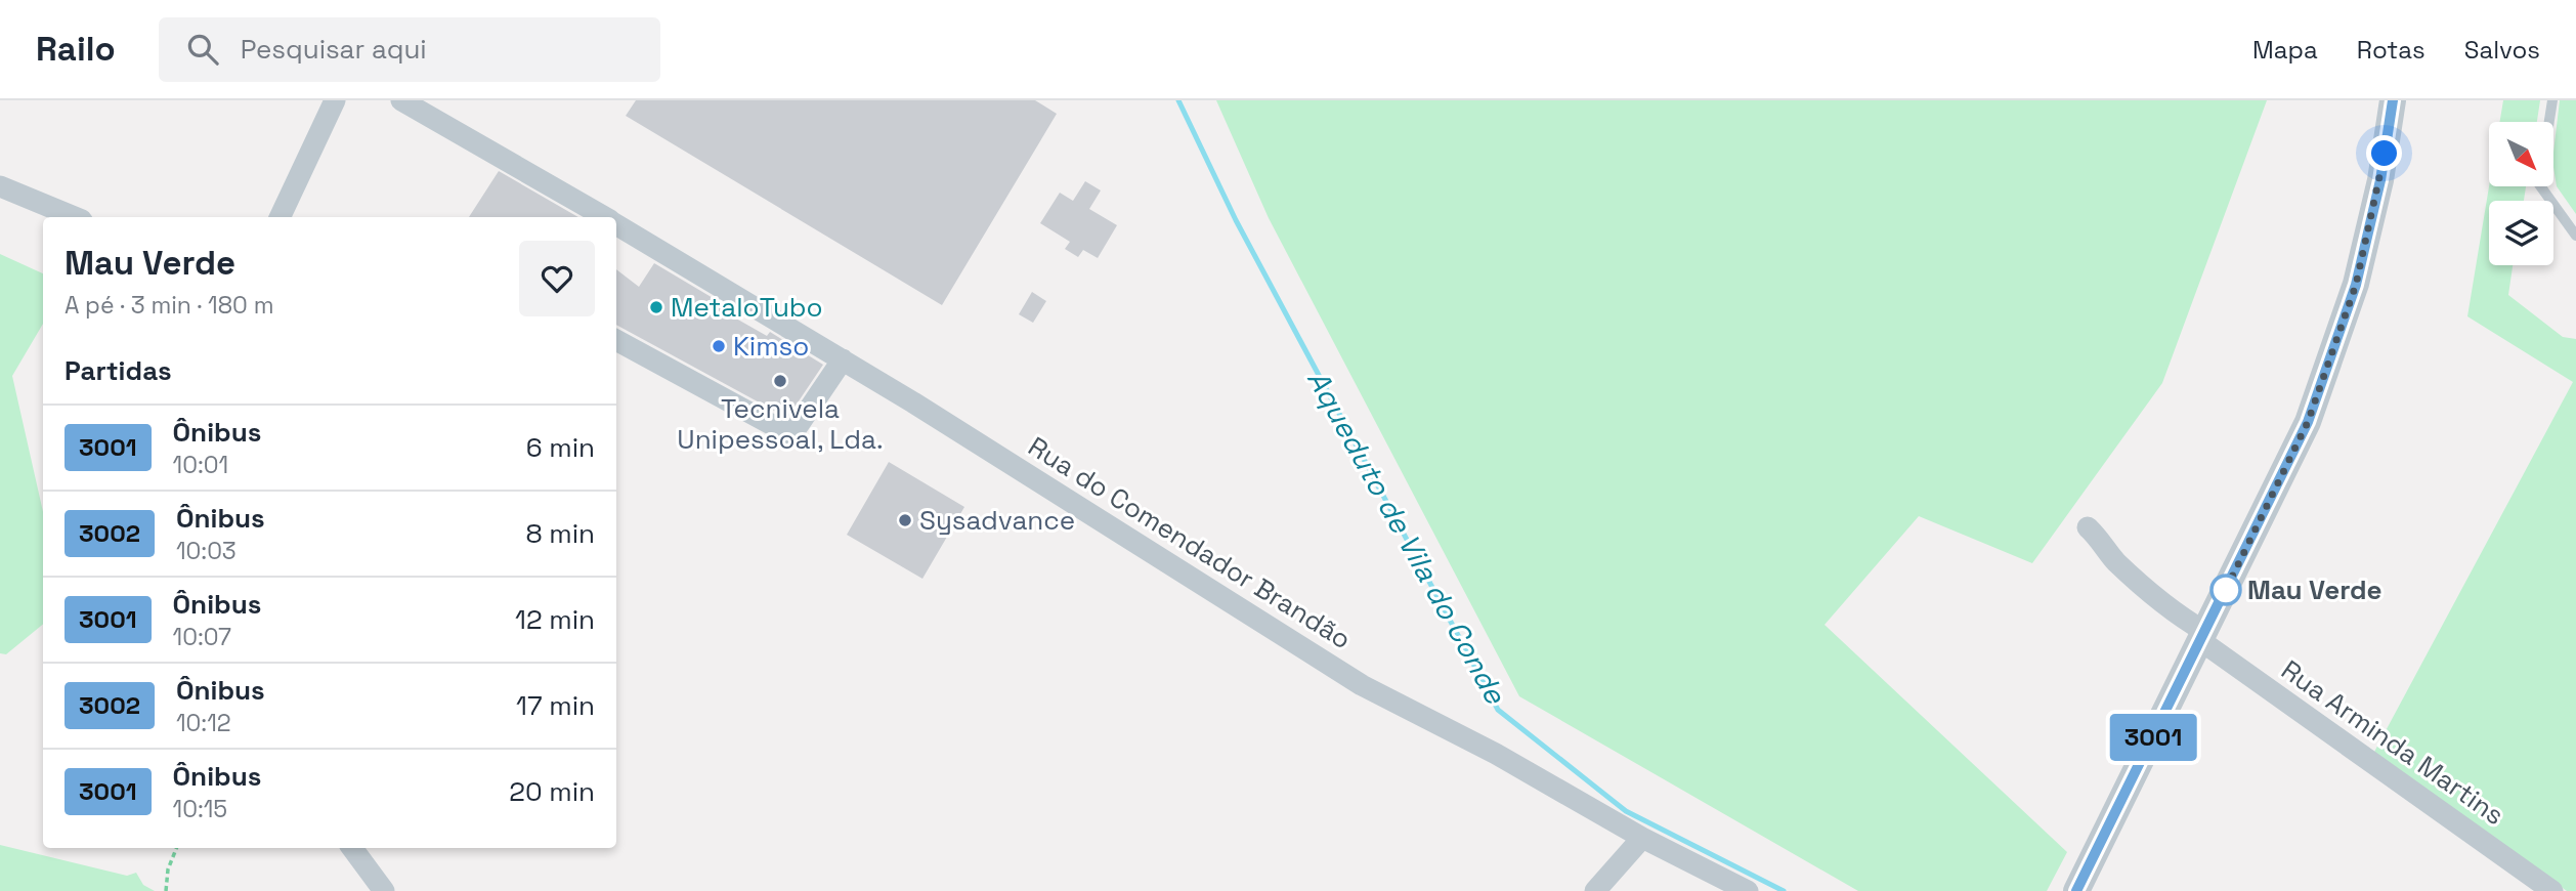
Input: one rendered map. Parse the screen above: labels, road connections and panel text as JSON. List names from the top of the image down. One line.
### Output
{"streets":{"street":["Rua do Comendador Brandão","Rua Arminda Martins"]},"water":["Aqueduto de Vila do Conde"],"places":["MetaloTubo","Kimso","Tecnivela Unipessoal, Lda.","Sysadvance","Mau Verde"],"lines":["bus line 3001"],"north":"bottom right","page":{"header":"Railo","search":"Pesquisar aqui","nav":["Mapa","Rotas","Salvos"],"on_map":"3001","heading":[["Mau Verde","A pé · 3 min · 180 m"],"Partidas"],"list":[{"mark":"3001","name":"Ônibus","note":"10:01","value":"6 min"},{"mark":"3002","name":"Ônibus","note":"10:03","value":"8 min"},{"mark":"3001","name":"Ônibus","note":"10:07","value":"12 min"},{"mark":"3002","name":"Ônibus","note":"10:12","value":"17 min"},{"mark":"3001","name":"Ônibus","note":"10:15","value":"20 min"}]}}
